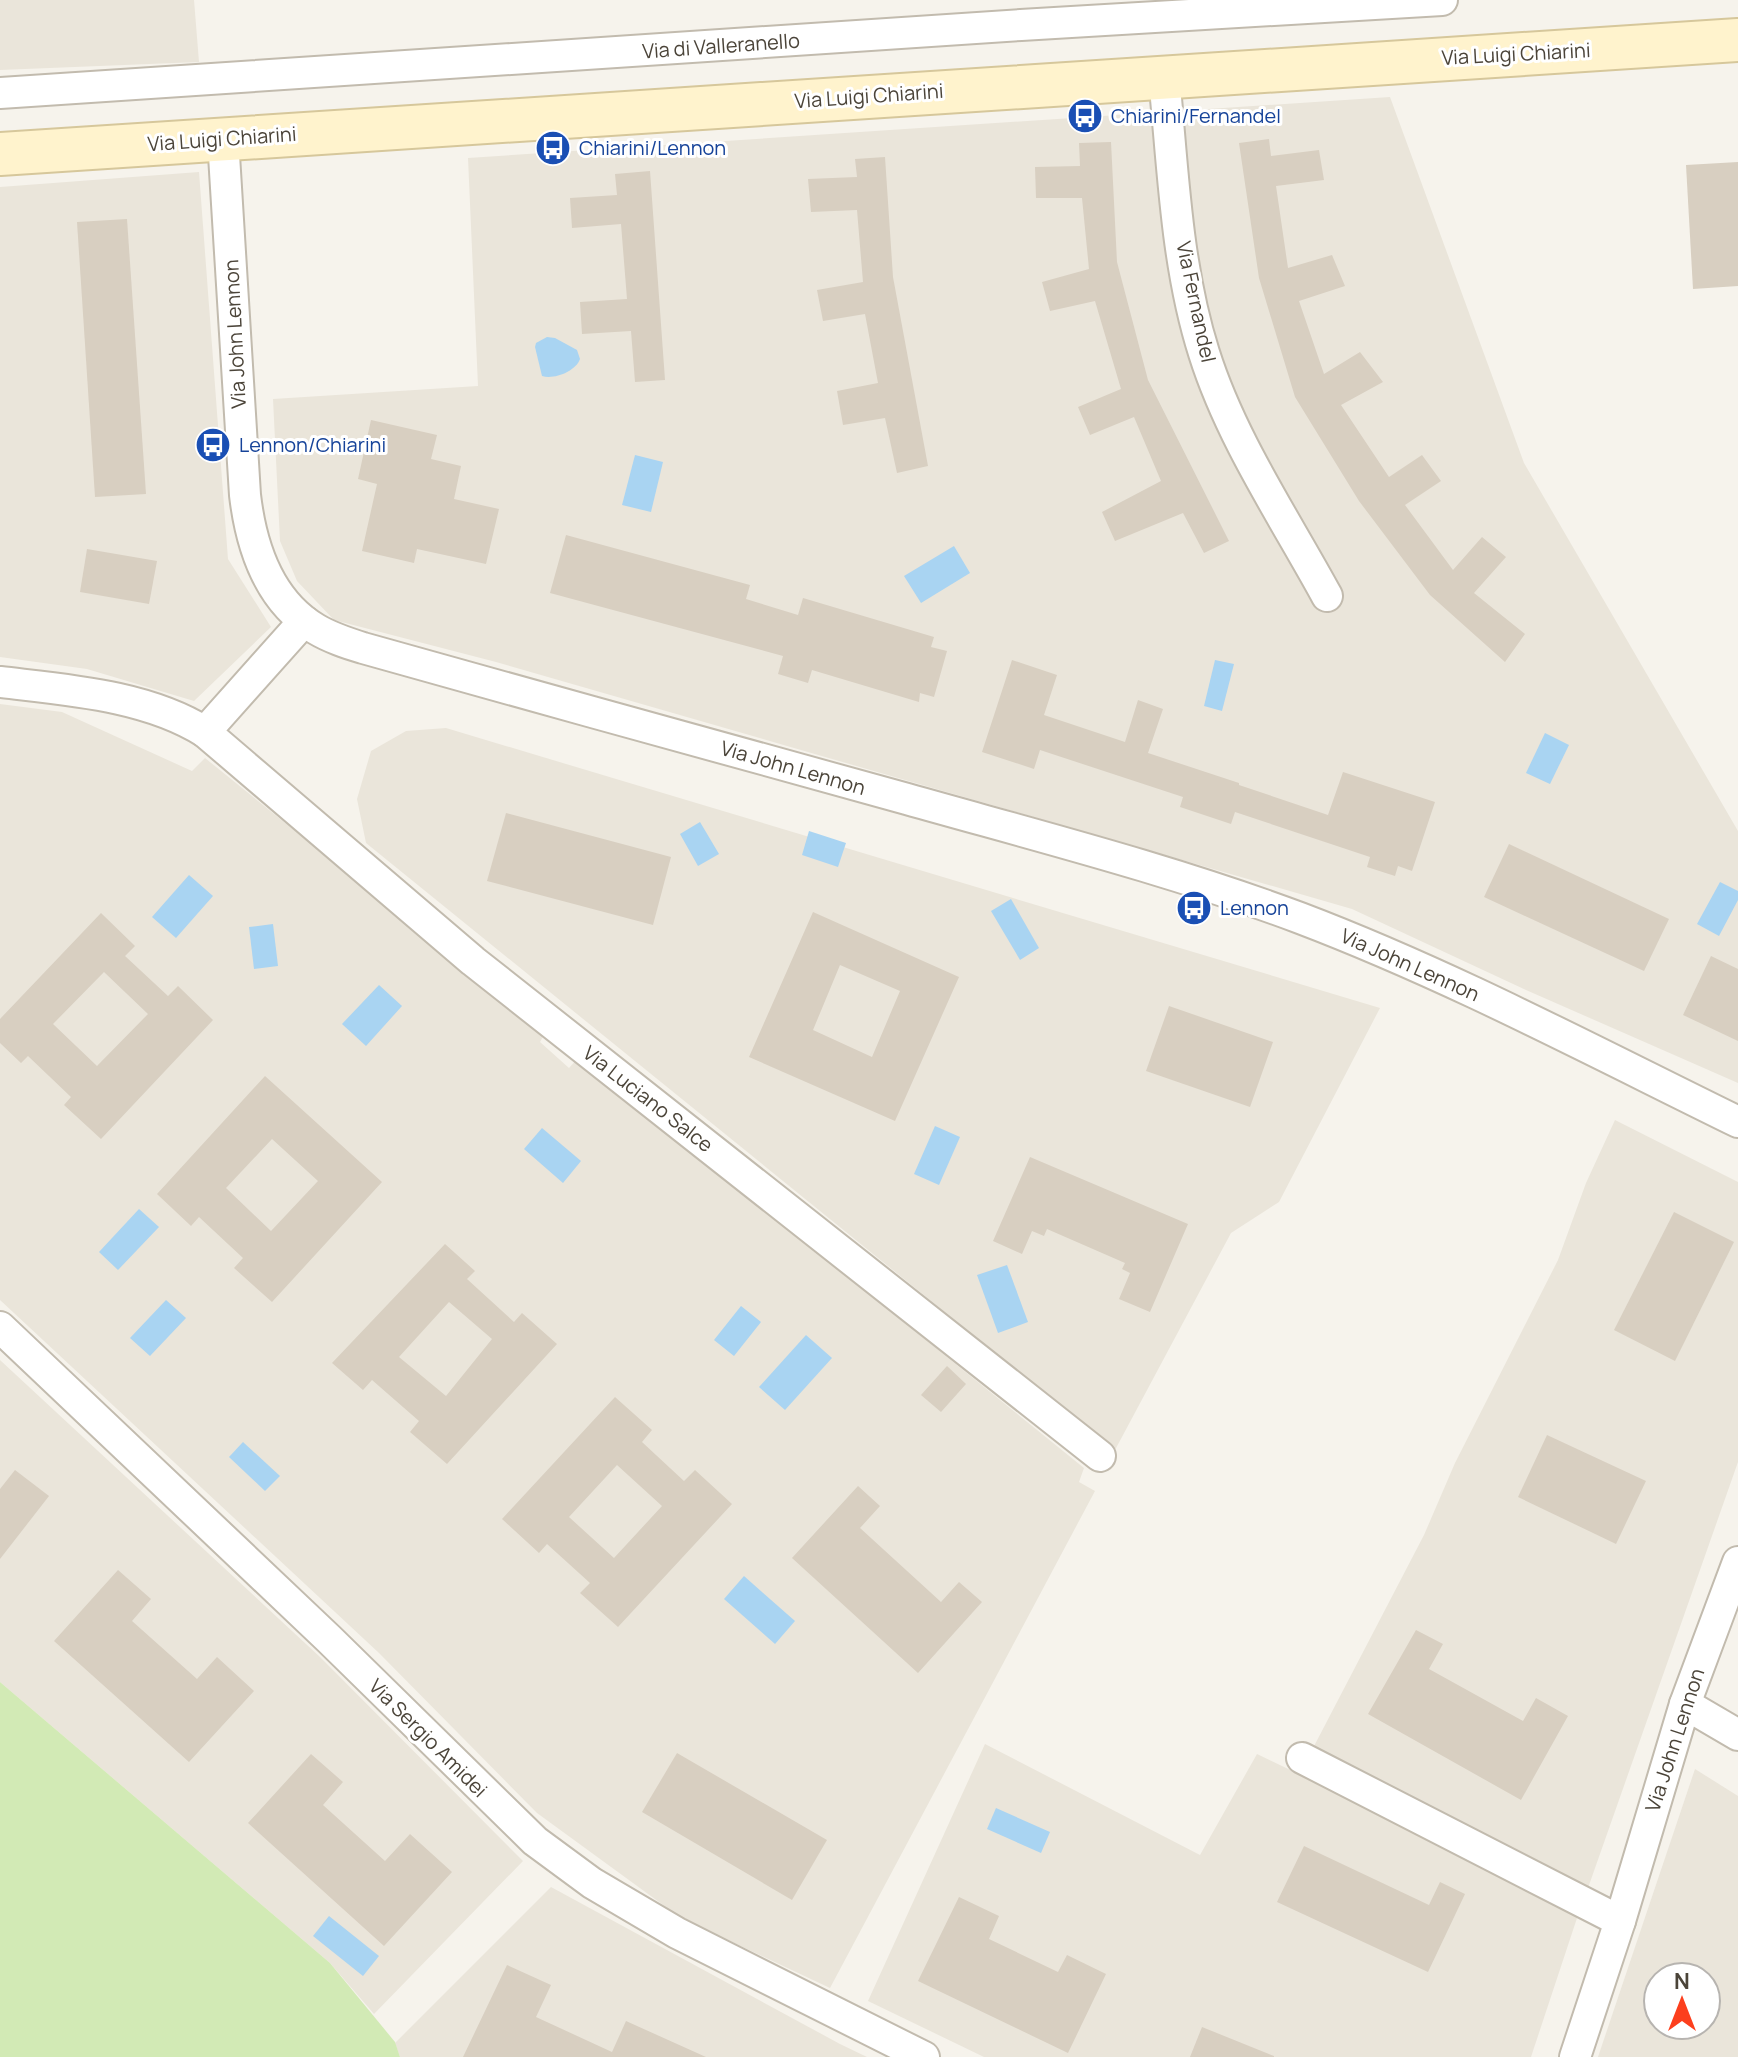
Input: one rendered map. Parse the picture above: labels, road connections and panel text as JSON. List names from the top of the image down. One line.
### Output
{"streets":{"street":["Via di Valleranello","Via Luigi Chiarini","Via Fernandel","Via John Lennon","Via Luciano Salce","Via Sergio Amidei"]},"crossings":[["Via Luigi Chiarini","Via Fernandel"],["Via Luigi Chiarini","Via John Lennon"]],"places":{"bus stop":["Chiarini/Fernandel","Chiarini/Lennon","Lennon/Chiarini","Lennon"]},"north":"top"}
